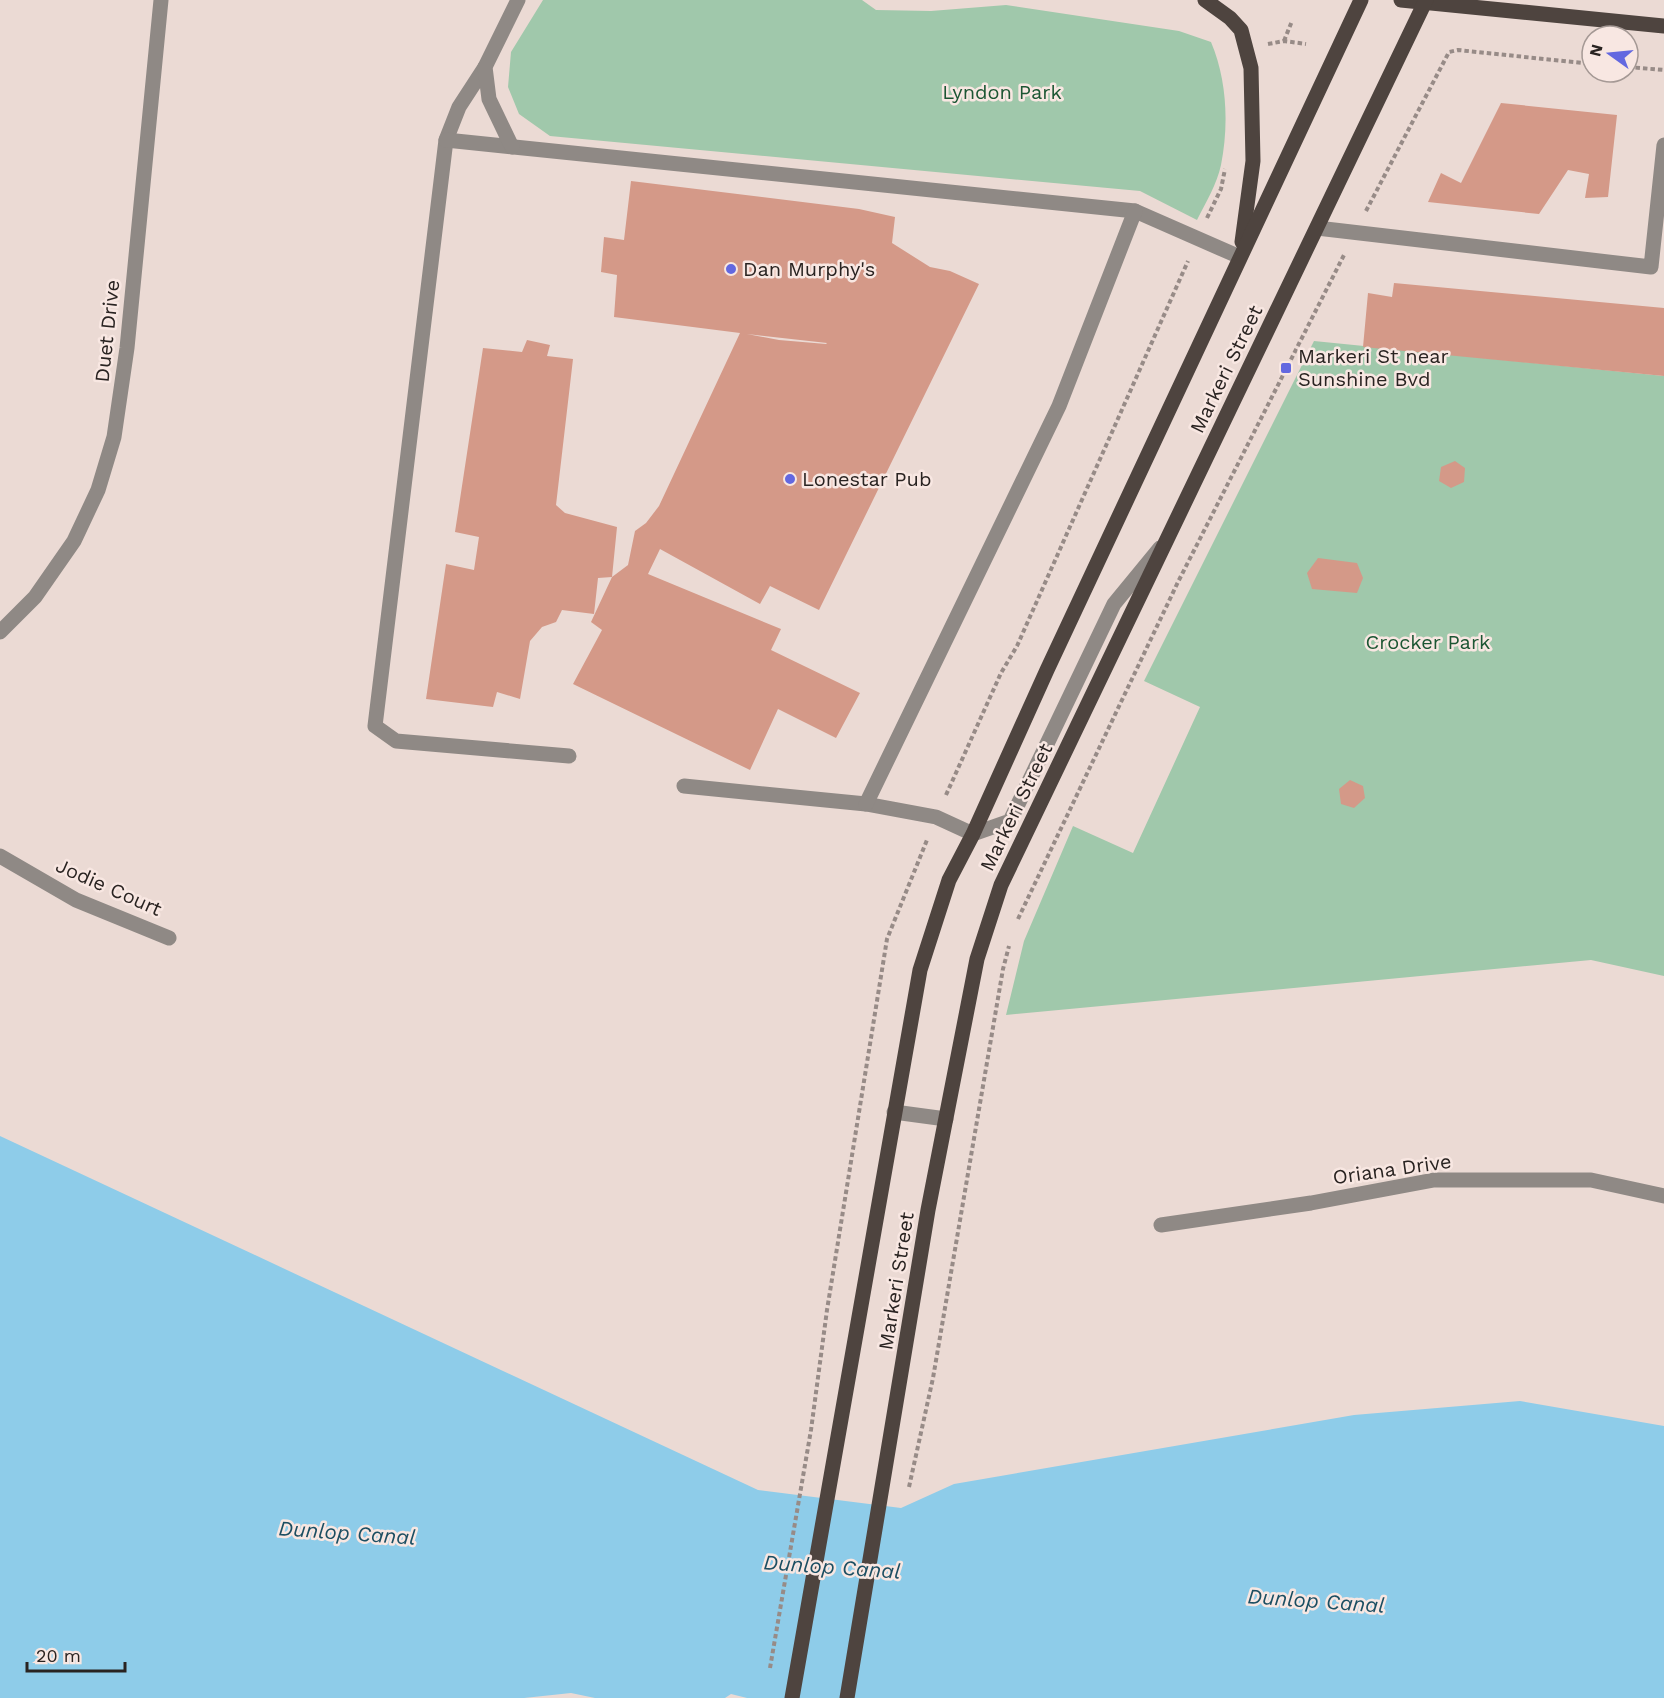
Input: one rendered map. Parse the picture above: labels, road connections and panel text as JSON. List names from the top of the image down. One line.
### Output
{"streets":{"main road":["Markeri Street"],"street":["Duet Drive","Jodie Court","Oriana Drive"]},"water":["Dunlop Canal"],"parks":["Lyndon Park","Crocker Park"],"places":{"other":["Dan Murphy's","Lonestar Pub"],"transit":["Markeri St near Sunshine Bvd"]},"scale_bar":"20 m","north":"left"}
